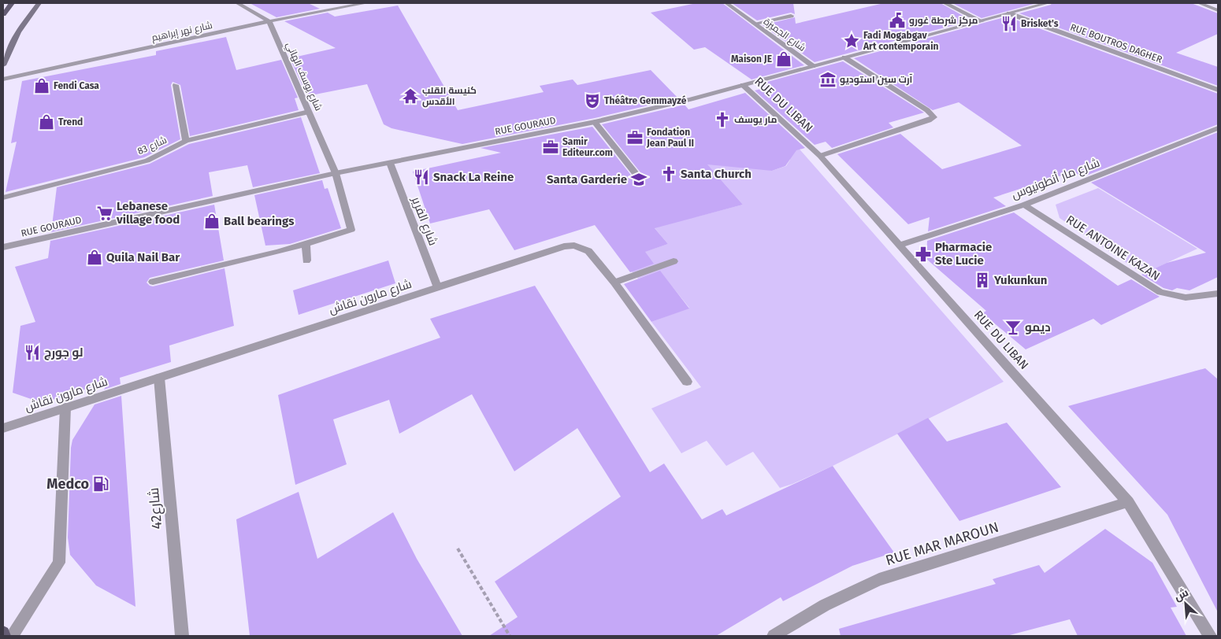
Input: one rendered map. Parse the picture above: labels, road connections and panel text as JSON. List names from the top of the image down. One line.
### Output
{"streets":{"street":["شارع نهر إبراهيم","شارع الجميزة","RUE BOUTROS DAGHER","شارع يوسف الهاني","RUE DU LIBAN","RUE GOURAUD","شارع 83","شارع مار أنطونيوس","شارع الفرير","RUE ANTOINE KAZAN","شارع مارون نقاش","شارع42","RUE MAR MAROUN"]},"crossings":[["شارع نهر إبراهيم","شارع يوسف الهاني"],["شارع الجميزة","RUE GOURAUD"],["RUE BOUTROS DAGHER","RUE GOURAUD"],["شارع يوسف الهاني","RUE GOURAUD"],["شارع يوسف الهاني","شارع 83"],["RUE DU LIBAN","RUE GOURAUD"],["RUE DU LIBAN","شارع مار أنطونيوس"],["RUE DU LIBAN","RUE MAR MAROUN"],["RUE GOURAUD","شارع الفرير"],["شارع مار أنطونيوس","RUE ANTOINE KAZAN"],["شارع الفرير","شارع مارون نقاش"],["شارع مارون نقاش","شارع42"]],"places":{"public building":["مركز شرطة غورو"],"restaurant":["Brisket's","Snack La Reine","لو جورج"],"place":["Fadi Mogabgav Art contemporain"],"shop":["Maison JE","Fendi Casa","Trend","Ball bearings","Quila Nail Bar"],"museum":["آرت سين استوديو"],"temple":["كنيسة القلب الأقدس"],"theatre":["Théâtre Gemmayzé"],"church":["مار يوسف","Santa Church"],"office":["Fondation Jean Paul II","Samir Editeur.com"],"school or university":["Santa Garderie"],"supermarket":["Lebanese village food"],"pharmacy":["Pharmacie Ste Lucie"],"building":["Yukunkun"],"bar":["ديمو"],"fuel station":["Medco"]},"north":"top left"}
